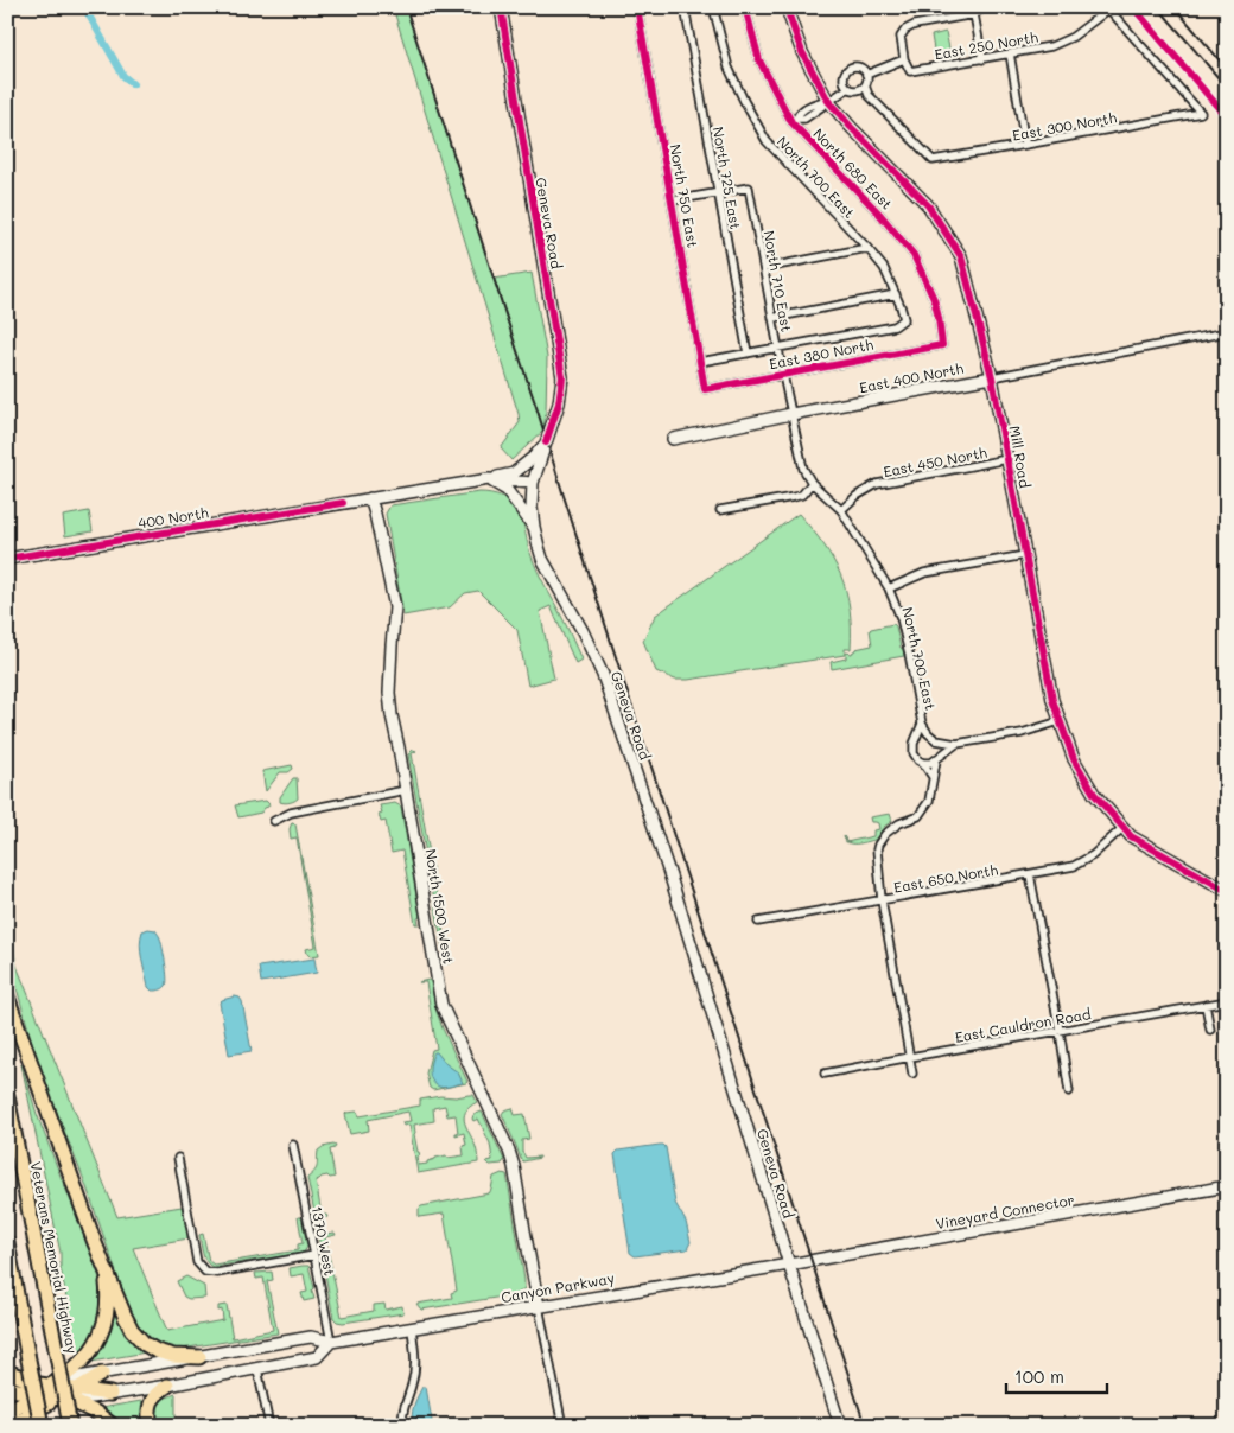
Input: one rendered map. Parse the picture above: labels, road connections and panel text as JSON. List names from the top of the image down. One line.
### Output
{"streets":{"highway":["Veterans Memorial Highway"],"main road":["Geneva Road","East 400 North","Mill Road","400 North","North 1500 West","Vineyard Connector","Canyon Parkway"],"street":["East 250 North","East 300 North","North 680 East","North 700 East","North 725 East","North 750 East","North 710 East","East 380 North","East 450 North","East 650 North","East Cauldron Road","1370 West"]},"crossings":[["East 250 North","East 300 North"],["North 680 East","East 380 North"],["North 700 East","North 710 East"],["North 700 East","East 400 North"],["North 700 East","East 450 North"],["North 725 East","North 710 East"],["North 750 East","East 380 North"],["Geneva Road","400 North"],["Geneva Road","Vineyard Connector"],["Geneva Road","Canyon Parkway"],["North 710 East","East 380 North"],["North 710 East","East 400 North"],["East 400 North","Mill Road"],["Mill Road","East 450 North"],["Mill Road","East 650 North"],["400 North","North 1500 West"],["North 1500 West","Canyon Parkway"],["Vineyard Connector","Canyon Parkway"],["1370 West","Canyon Parkway"]],"scale_bar":"100 m"}
